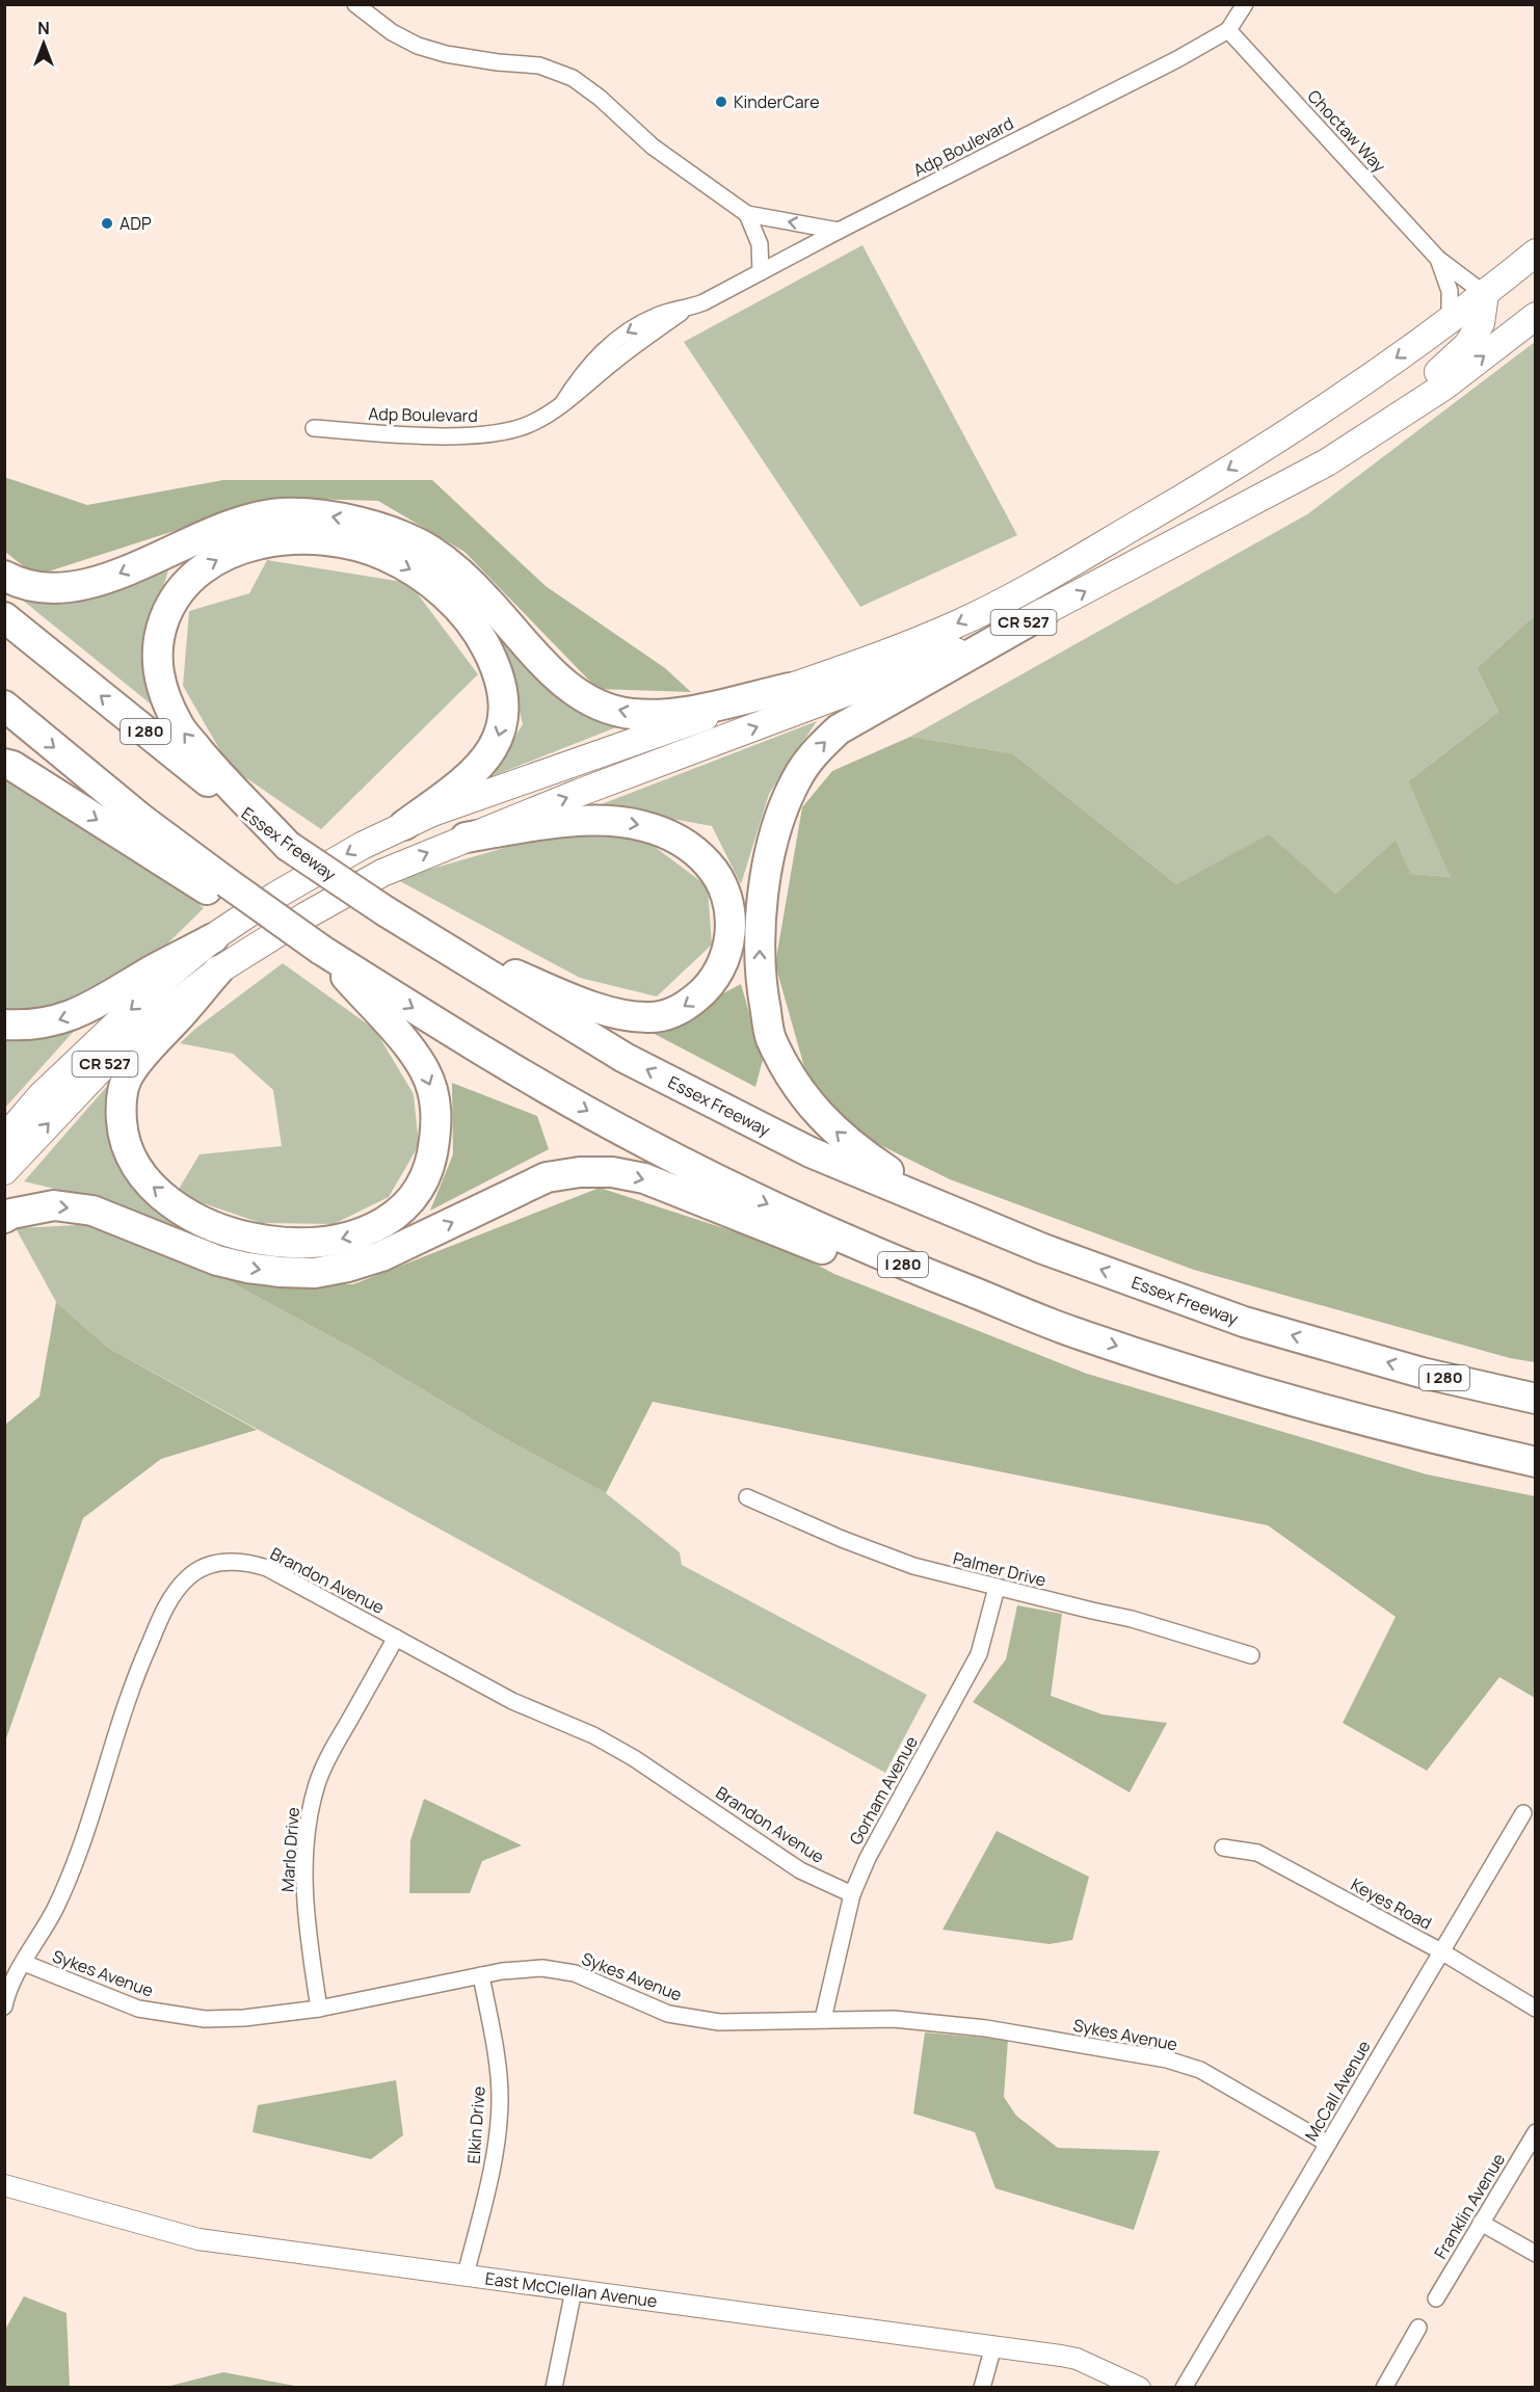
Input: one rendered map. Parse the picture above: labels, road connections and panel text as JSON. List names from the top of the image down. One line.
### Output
{"streets":{"highway":["I 280","Essex Freeway"],"main road":["CR 527"],"street":["Choctaw Way","Adp Boulevard","Palmer Drive","Brandon Avenue","Gorham Avenue","Marlo Drive","Keyes Road","Sykes Avenue","McCall Avenue","Elkin Drive","Franklin Avenue","East McClellan Avenue"]},"crossings":[["Choctaw Way","Adp Boulevard"],["Choctaw Way","CR 527"],["Palmer Drive","Gorham Avenue"],["Brandon Avenue","Gorham Avenue"],["Brandon Avenue","Marlo Drive"],["Brandon Avenue","Sykes Avenue"],["Gorham Avenue","Sykes Avenue"],["Marlo Drive","Sykes Avenue"],["Keyes Road","McCall Avenue"],["Sykes Avenue","McCall Avenue"],["Sykes Avenue","Elkin Drive"],["Elkin Drive","East McClellan Avenue"]],"places":["KinderCare","ADP"],"north":"top"}
